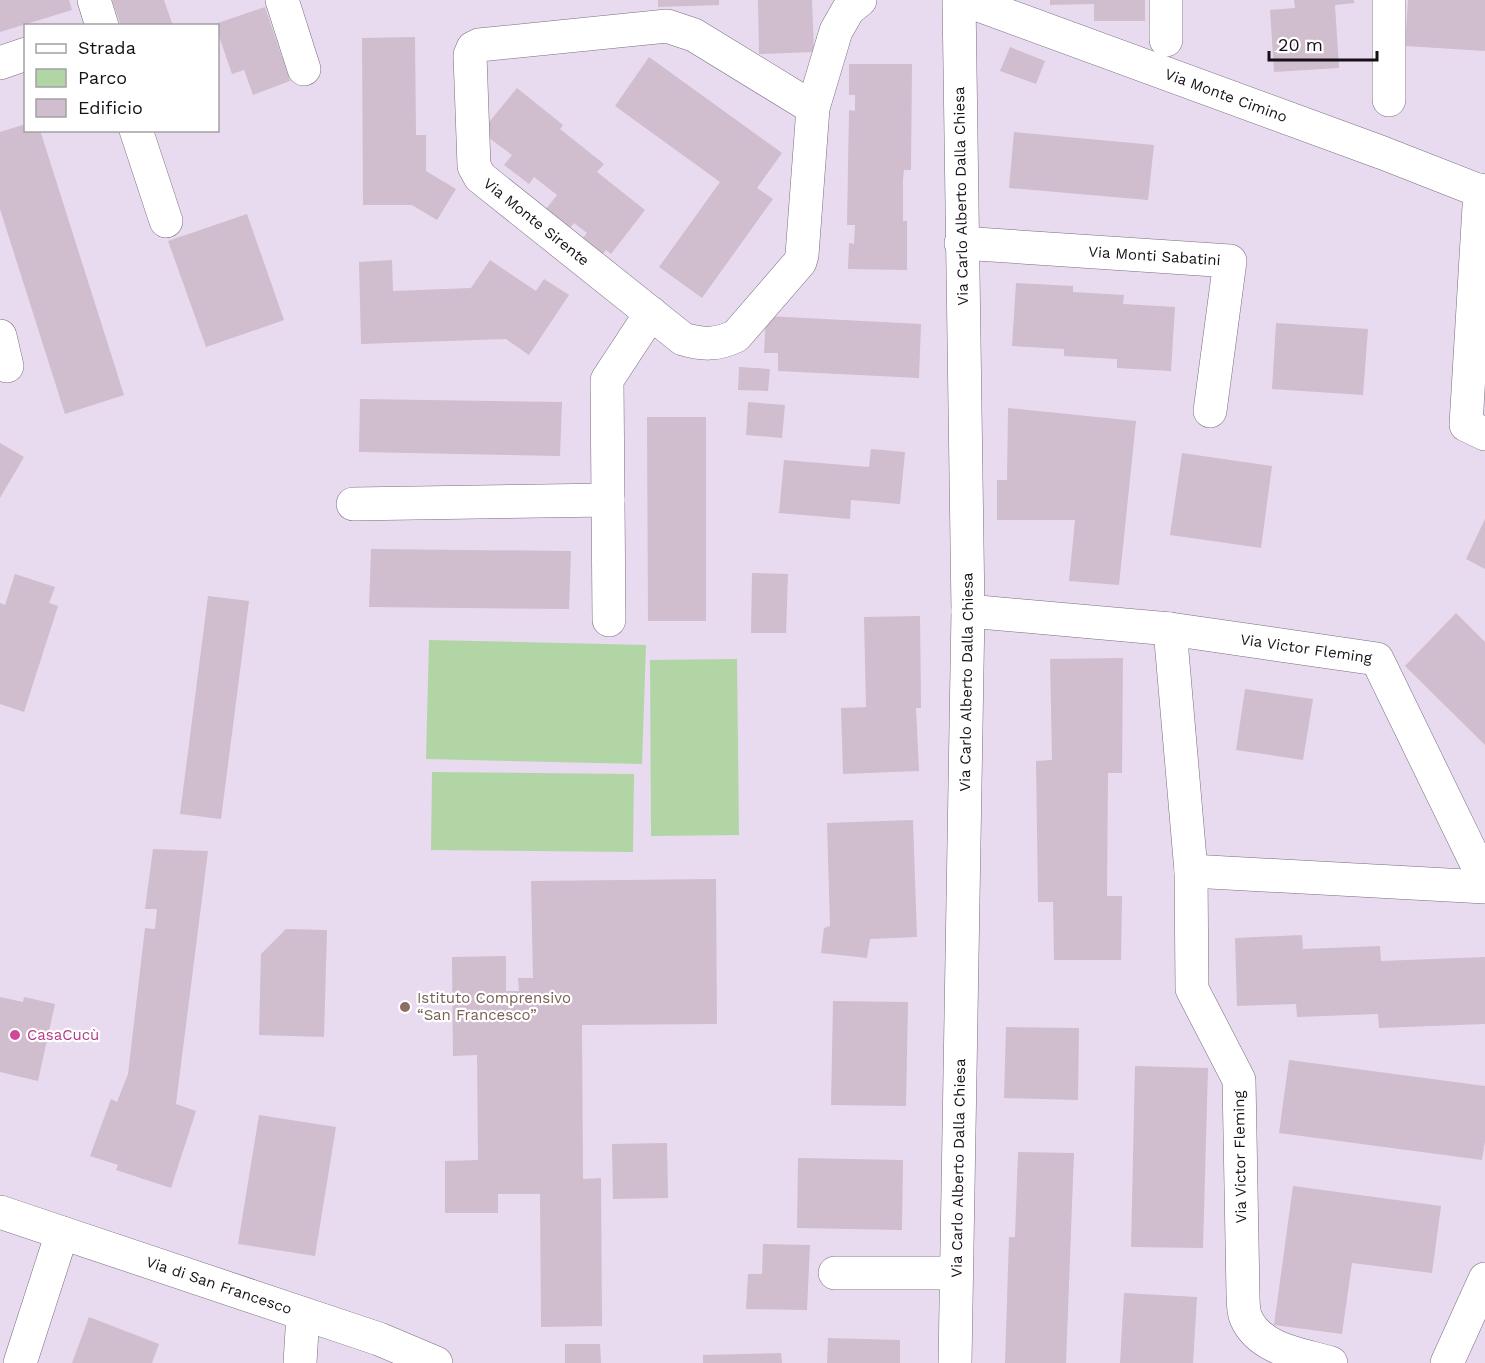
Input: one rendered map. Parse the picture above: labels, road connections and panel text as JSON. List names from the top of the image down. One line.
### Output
{"streets":{"street":["Via Monte Cimino","Via Carlo Alberto Dalla Chiesa","Via Monte Sirente","Via Monti Sabatini","Via Victor Fleming","Via di San Francesco"]},"crossings":[["Via Carlo Alberto Dalla Chiesa","Via Monti Sabatini"],["Via Carlo Alberto Dalla Chiesa","Via Victor Fleming"]],"places":["Istituto Comprensivo “San Francesco”","CasaCucù"],"legend":["Strada","Parco","Edificio"],"scale_bar":"20 m"}
